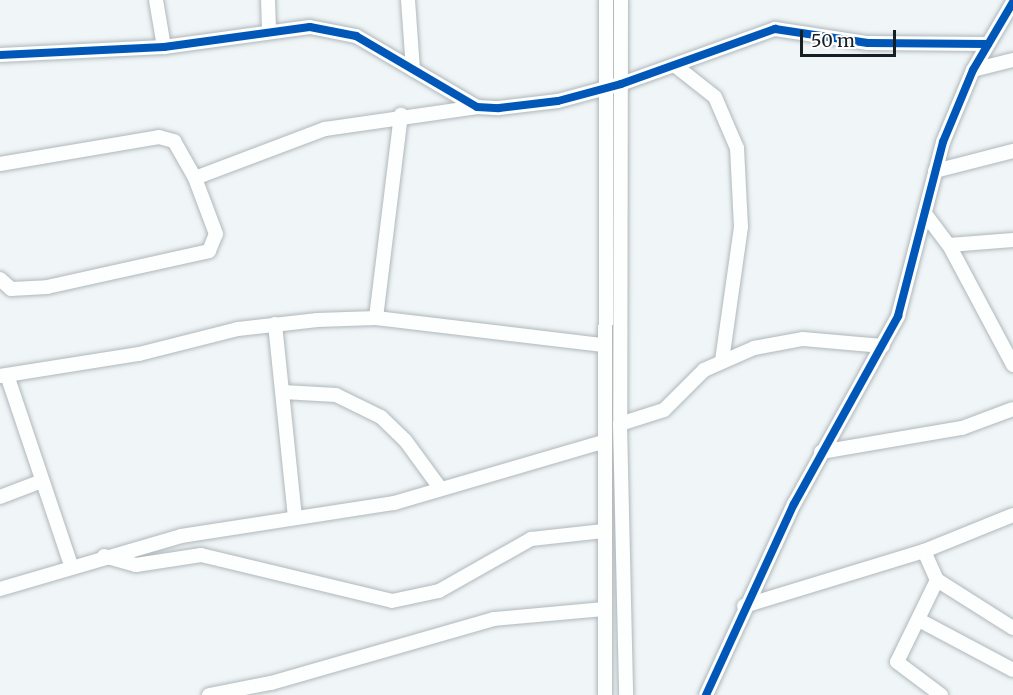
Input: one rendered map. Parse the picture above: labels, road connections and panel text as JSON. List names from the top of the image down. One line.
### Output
{"scale_bar":"50 m"}
